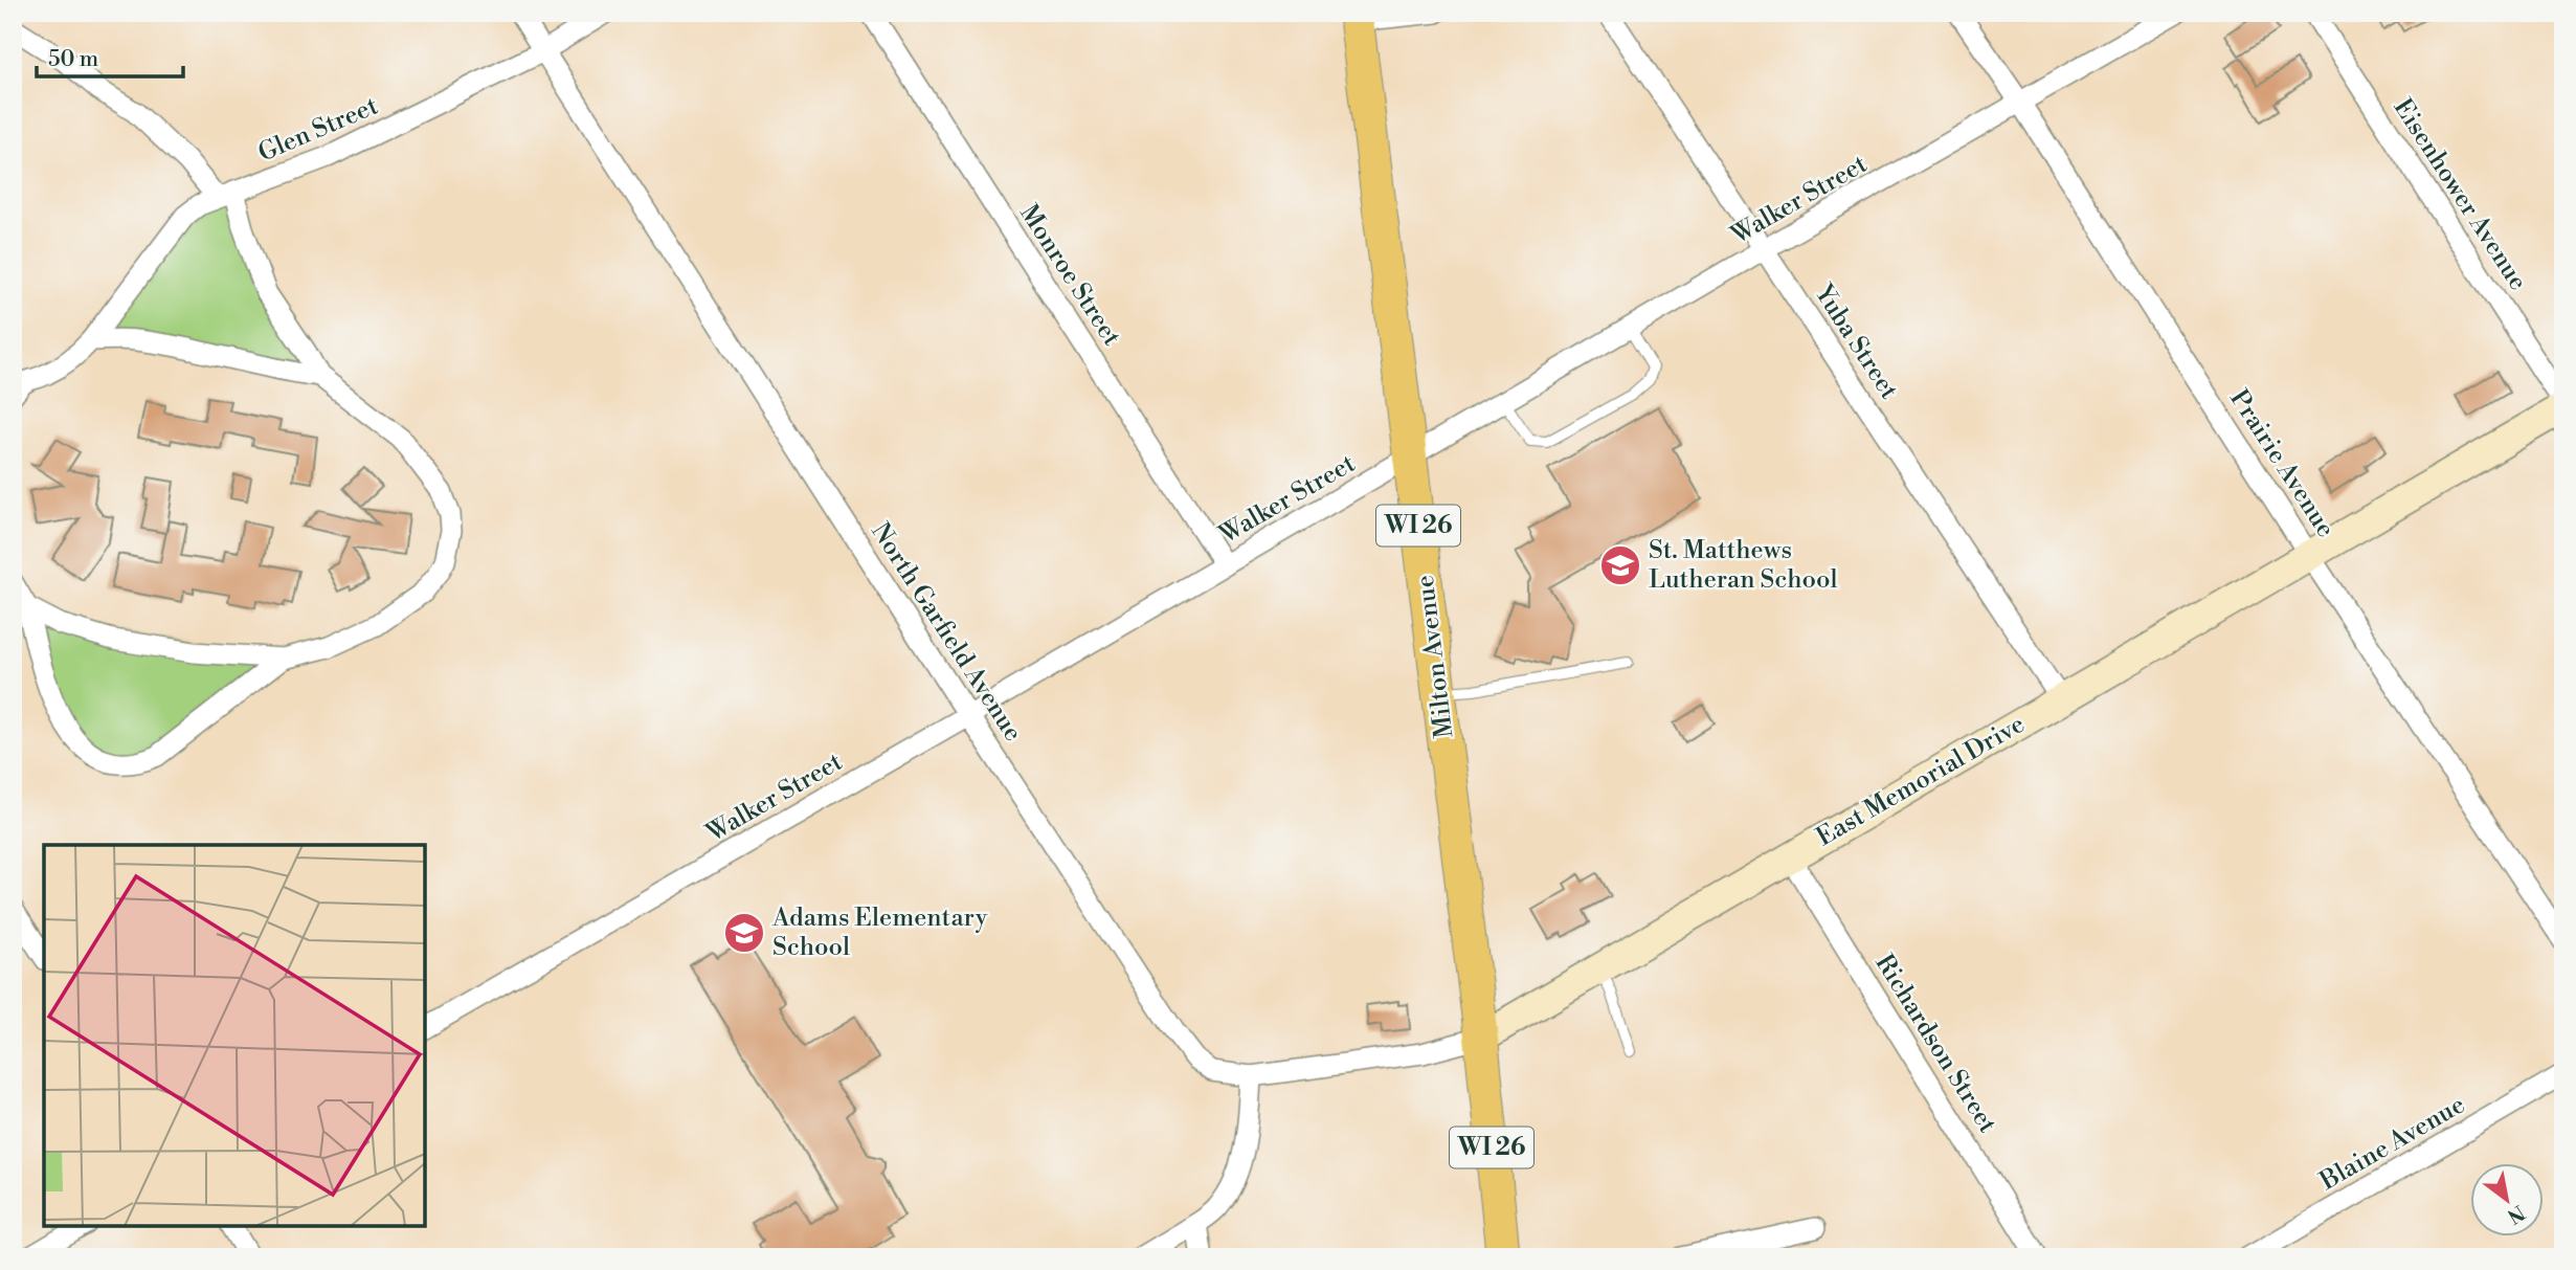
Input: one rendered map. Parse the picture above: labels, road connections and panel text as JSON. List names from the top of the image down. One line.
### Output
{"streets":{"main road":["WI 26","Milton Avenue","East Memorial Drive"],"street":["Glen Street","Eisenhower Avenue","Walker Street","Monroe Street","Yuba Street","Prairie Avenue","North Garfield Avenue","Richardson Street","Blaine Avenue"]},"crossings":[["Glen Street","North Garfield Avenue"],["Eisenhower Avenue","East Memorial Drive"],["Walker Street","Monroe Street"],["Walker Street","Yuba Street"],["Walker Street","Prairie Avenue"],["Walker Street","North Garfield Avenue"],["Walker Street","Milton Avenue"],["Yuba Street","East Memorial Drive"],["Prairie Avenue","East Memorial Drive"],["North Garfield Avenue","East Memorial Drive"],["Milton Avenue","East Memorial Drive"],["East Memorial Drive","Richardson Street"]],"places":{"school or university":["St. Matthews Lutheran School","Adams Elementary School"]},"scale_bar":"50 m","north":"bottom right"}
